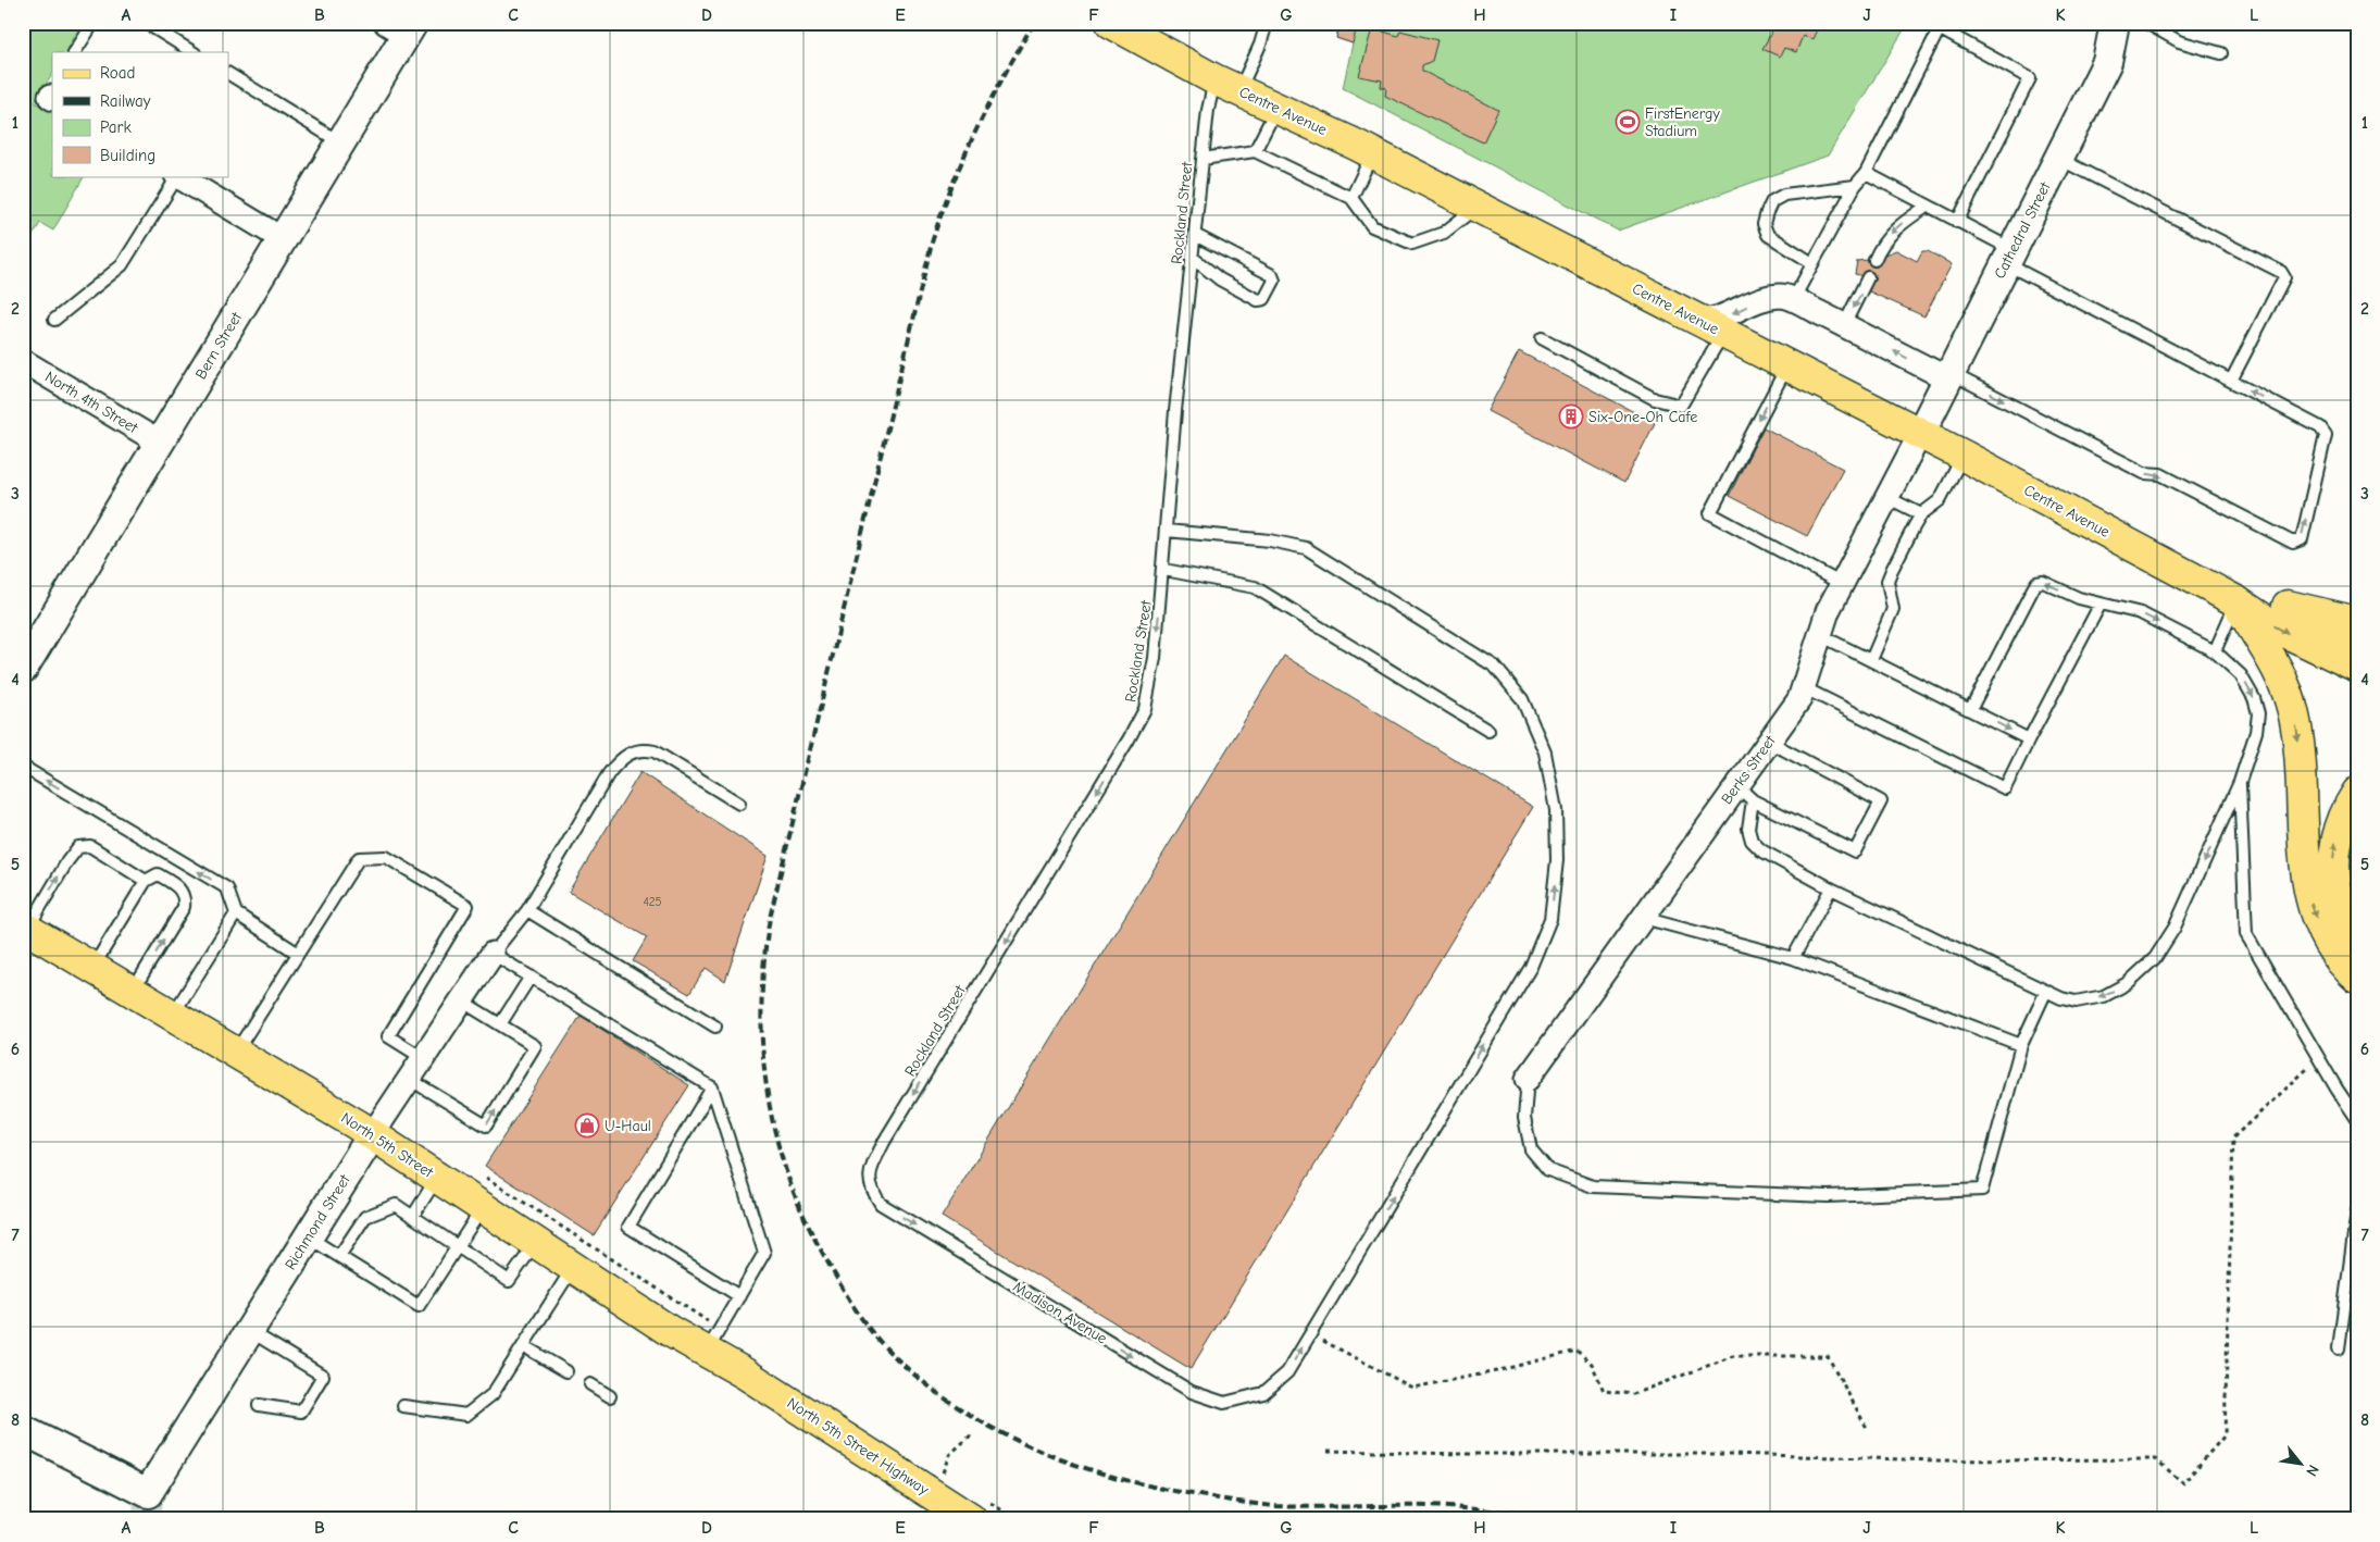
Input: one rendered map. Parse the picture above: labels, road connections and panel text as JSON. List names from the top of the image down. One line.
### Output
{"streets":{"main road":["Centre Avenue","North 5th Street","North 5th Street Highway"],"street":["Cathedral Street","Bern Street","North 4th Street","Berks Street","Richmond Street"],"lane":["Rockland Street","Madison Avenue"]},"crossings":[["Centre Avenue","Rockland Street"],["Centre Avenue","Cathedral Street"],["Centre Avenue","Berks Street"],["Rockland Street","Madison Avenue"],["Cathedral Street","Berks Street"],["Bern Street","North 4th Street"],["North 5th Street","Richmond Street"],["North 5th Street","North 5th Street Highway"]],"one_way":["Rockland Street","Madison Avenue"],"places":{"sports":["FirstEnergy Stadium"],"building":["Six-One-Oh Cafe"],"shop":["U-Haul"]},"house_numbers":["425"],"legend":["Road","Railway","Park","Building"],"north":"bottom right","grid":{"columns":["A","B","C","D","E","F","G","H","I","J","K","L"],"rows":["1","2","3","4","5","6","7","8"]}}
